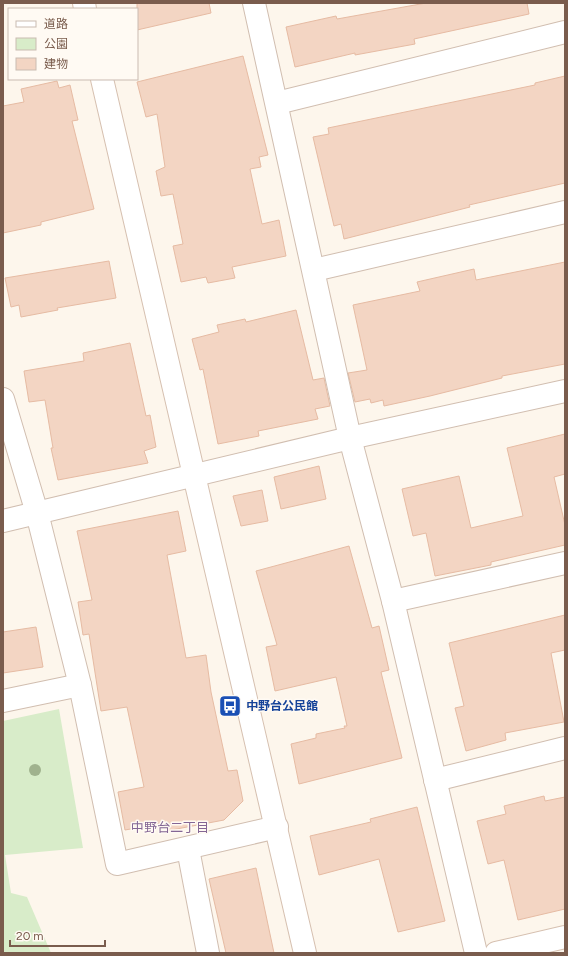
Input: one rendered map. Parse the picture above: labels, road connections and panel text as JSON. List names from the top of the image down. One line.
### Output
{"districts":["中野台二丁目"],"places":{"bus stop":["中野台公民館"]},"legend":["道路","公園","建物"],"scale_bar":"20 m"}
